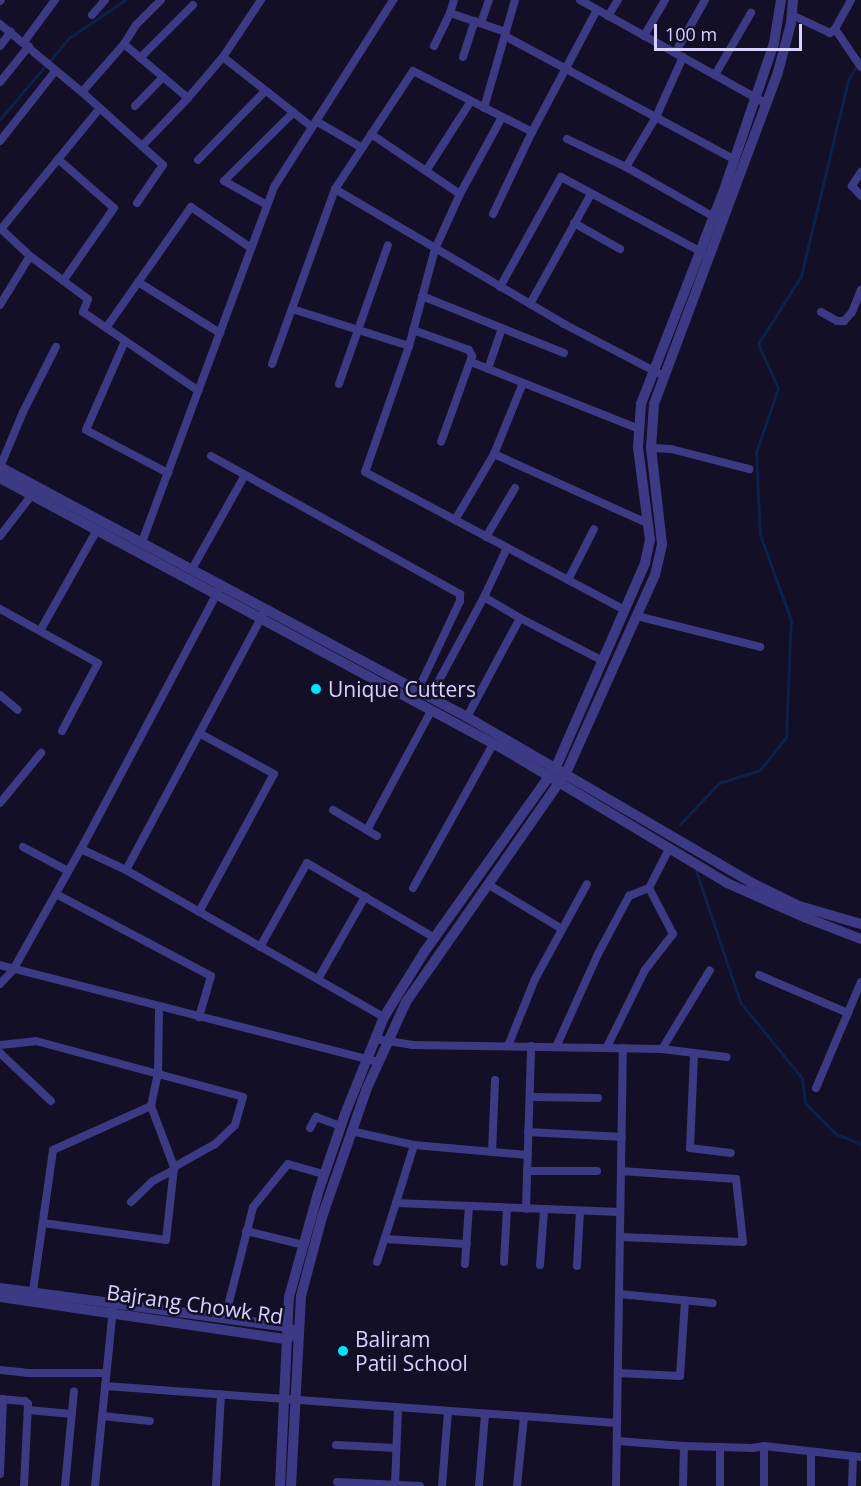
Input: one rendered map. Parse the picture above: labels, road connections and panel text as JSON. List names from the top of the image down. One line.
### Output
{"streets":{"street":["Bajrang Chowk Rd"]},"places":["Unique Cutters","Baliram Patil School"],"scale_bar":"100 m"}
